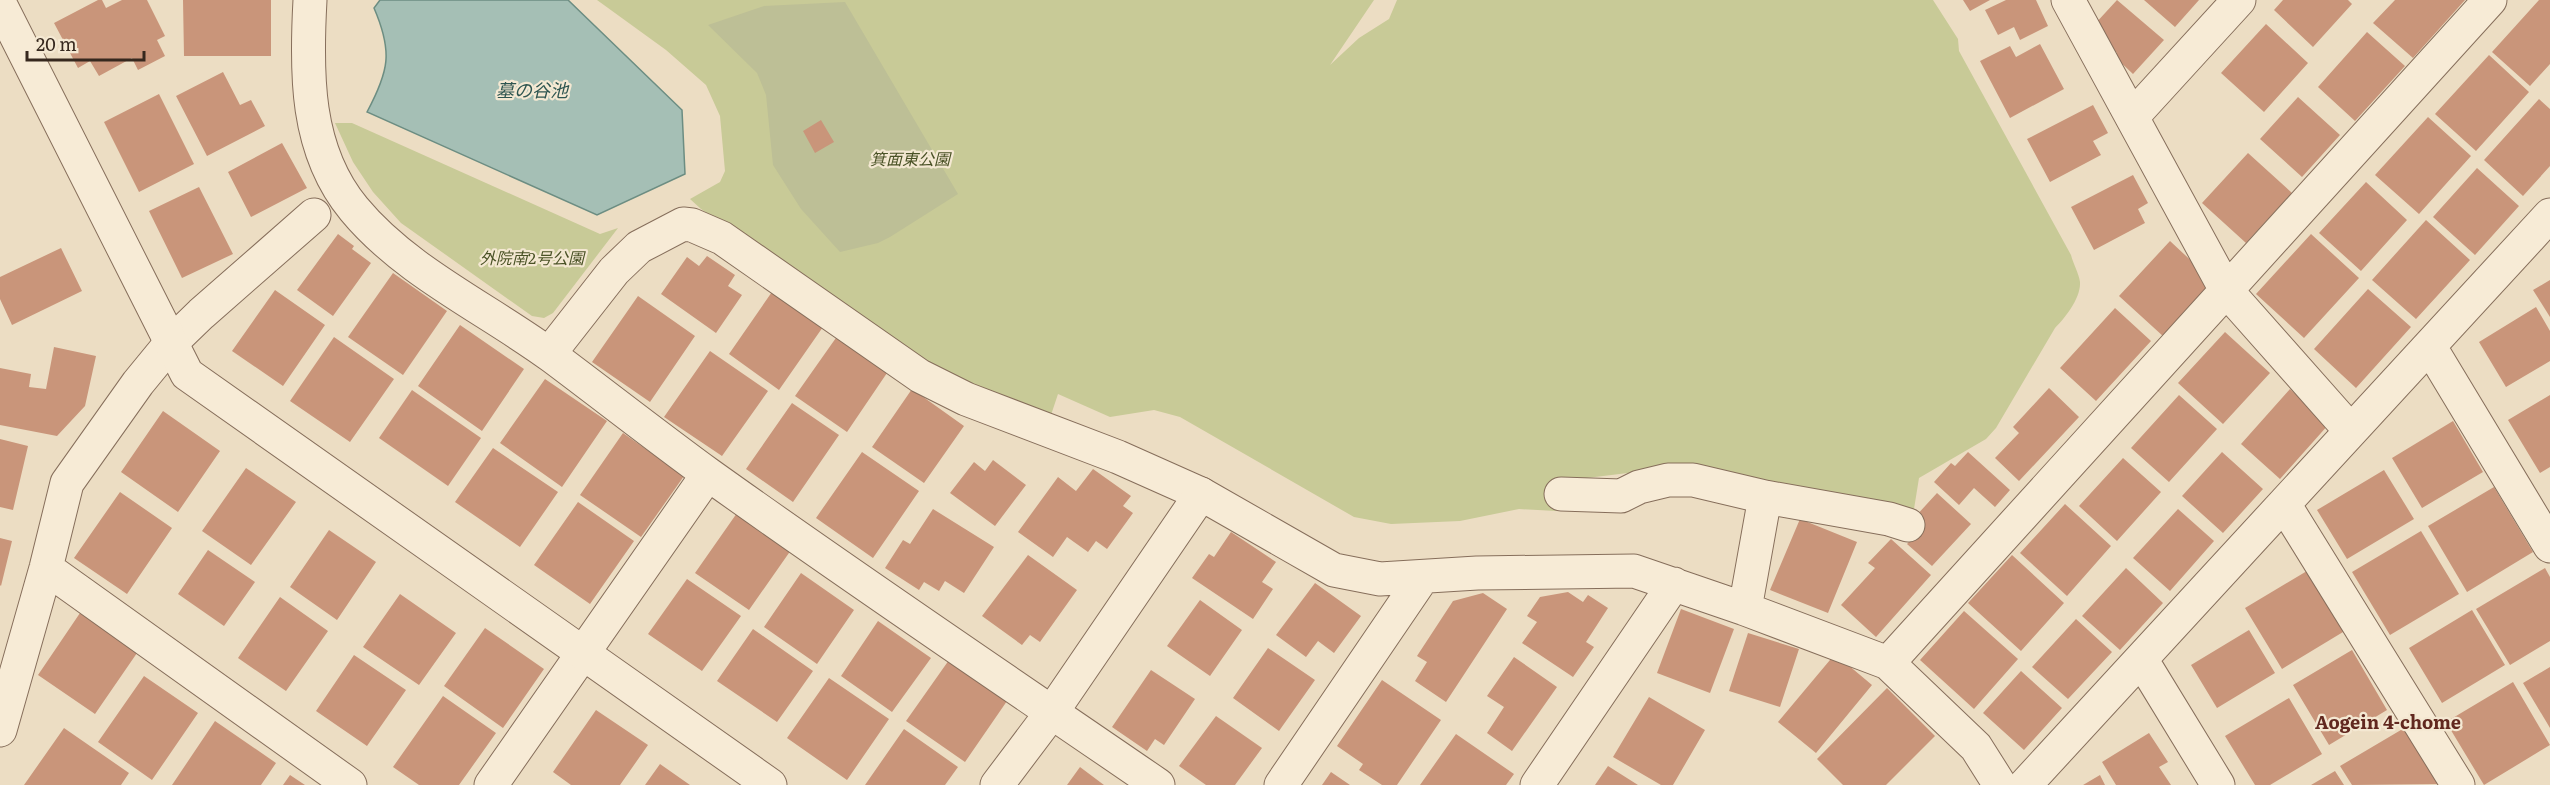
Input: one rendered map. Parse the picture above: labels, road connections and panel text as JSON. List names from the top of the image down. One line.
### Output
{"districts":["Aogein 4-chome"],"water":["墓の谷池"],"parks":["箕面東公園","外院南2号公園"],"scale_bar":"20 m"}
